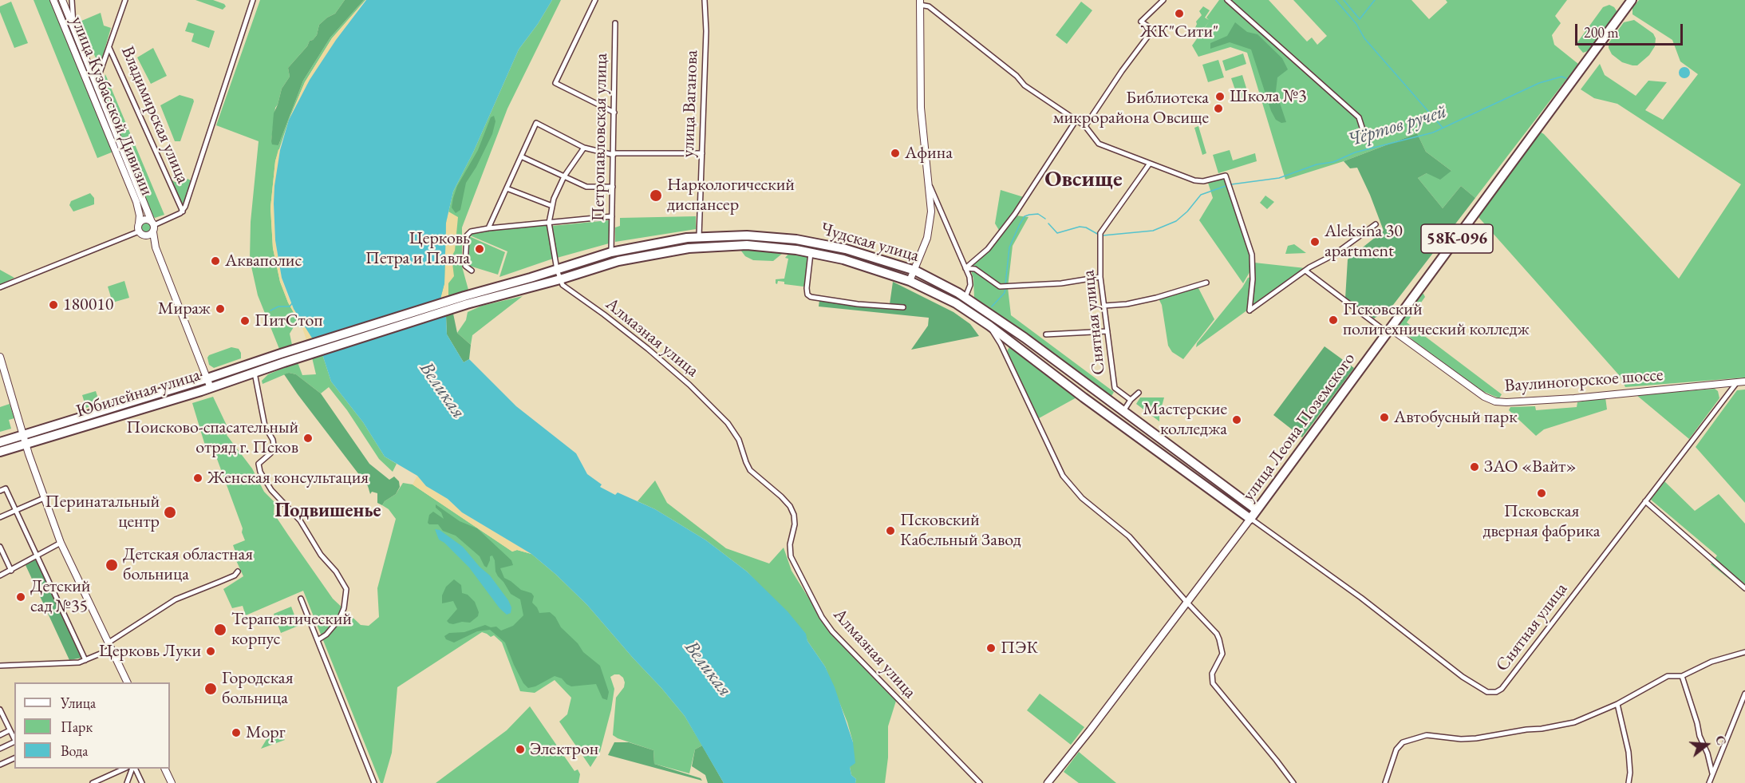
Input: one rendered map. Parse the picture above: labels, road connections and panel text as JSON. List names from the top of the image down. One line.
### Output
{"streets":{"highway":["58К-096","Чудская улица","Юбилейная улица","улица Леона Поземского"],"street":["улица Ваганова","улица Кузбасской Дивизии","Владимирская улица","Петропавловская улица","Снятная улица","Алмазная улица","Ваулиногорское шоссе"]},"crossings":[["улица Ваганова","Чудская улица"],["улица Кузбасской Дивизии","Юбилейная улица"],["Петропавловская улица","Чудская улица"],["Чудская улица","Снятная улица"],["Чудская улица","Алмазная улица"],["Чудская улица","улица Леона Поземского"],["Снятная улица","Ваулиногорское шоссе"],["Снятная улица","улица Леона Поземского"],["Ваулиногорское шоссе","улица Леона Поземского"]],"districts":["Овсище","Подвишенье"],"water":["Чёртов ручей","Великая"],"places":["ЖК\"Сити\"","Школа №3","Библиотека микрорайона Овсище","Афина","Наркологический диспансер","Aleksina 30 apartment","Церковь Петра и Павла","Акваполис","180010","Мираж","Псковский политехнический колледж","ПитСтоп","Автобусный парк","Мастерские колледжа","Поисково-спасательный отряд г. Псков","ЗАО «Вайт»","Женская консультация","Псковская дверная фабрика","Перинатальный центр","Псковский Кабельный Завод","Детская областная больница","Детский сад №35","Терапевтический корпус","ПЭК","Церковь Луки","Городская больница","Морг","Электрон"],"legend":["Улица","Парк","Вода"],"scale_bar":"200 m","north":"right"}
